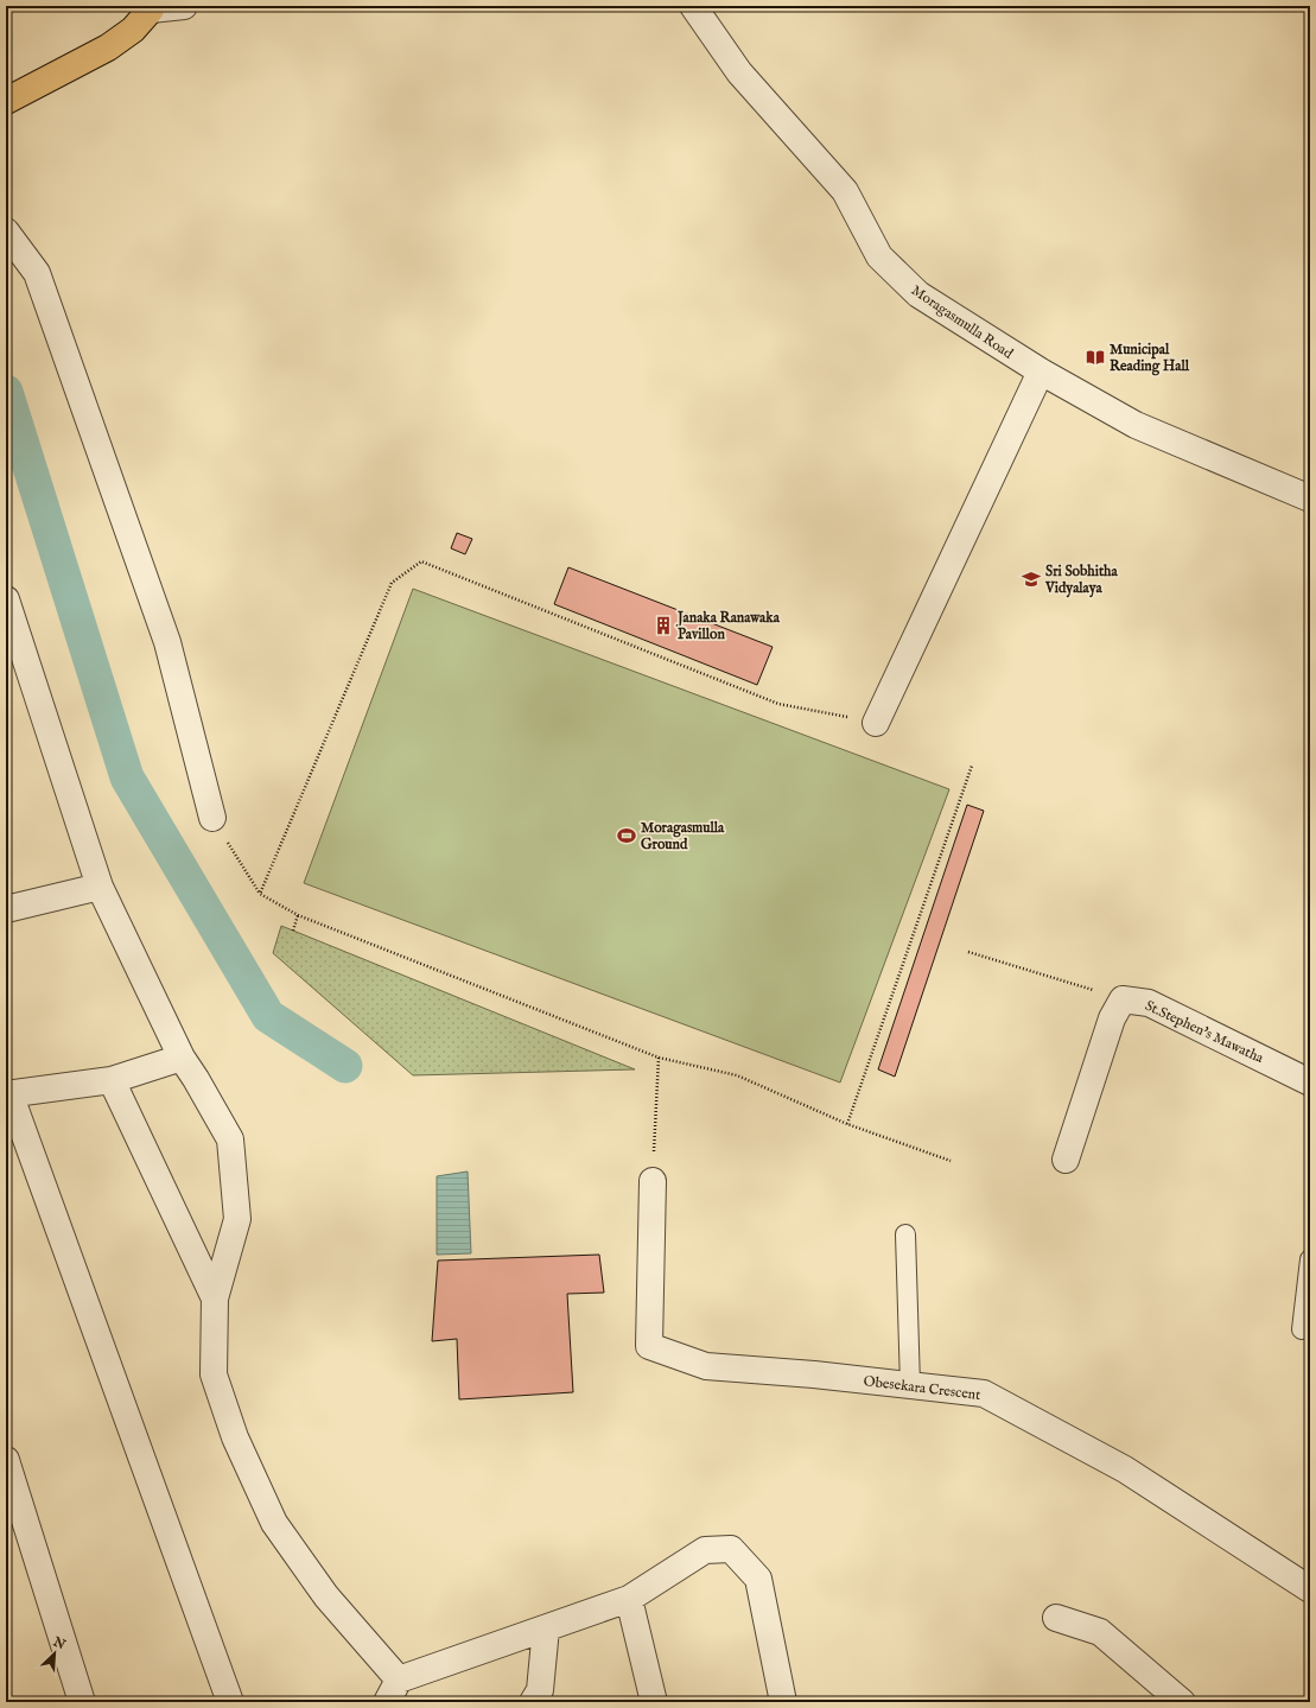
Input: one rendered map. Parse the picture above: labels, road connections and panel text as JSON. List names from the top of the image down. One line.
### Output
{"streets":{"street":["Moragasmulla Road","St.Stephen's Mawatha","Obesekara Crescent"]},"places":{"library":["Municipal Reading Hall"],"school or university":["Sri Sobhitha Vidyalaya"],"building":["Janaka Ranawaka Pavillon"],"sports":["Moragasmulla Ground"]},"north":"top right"}
